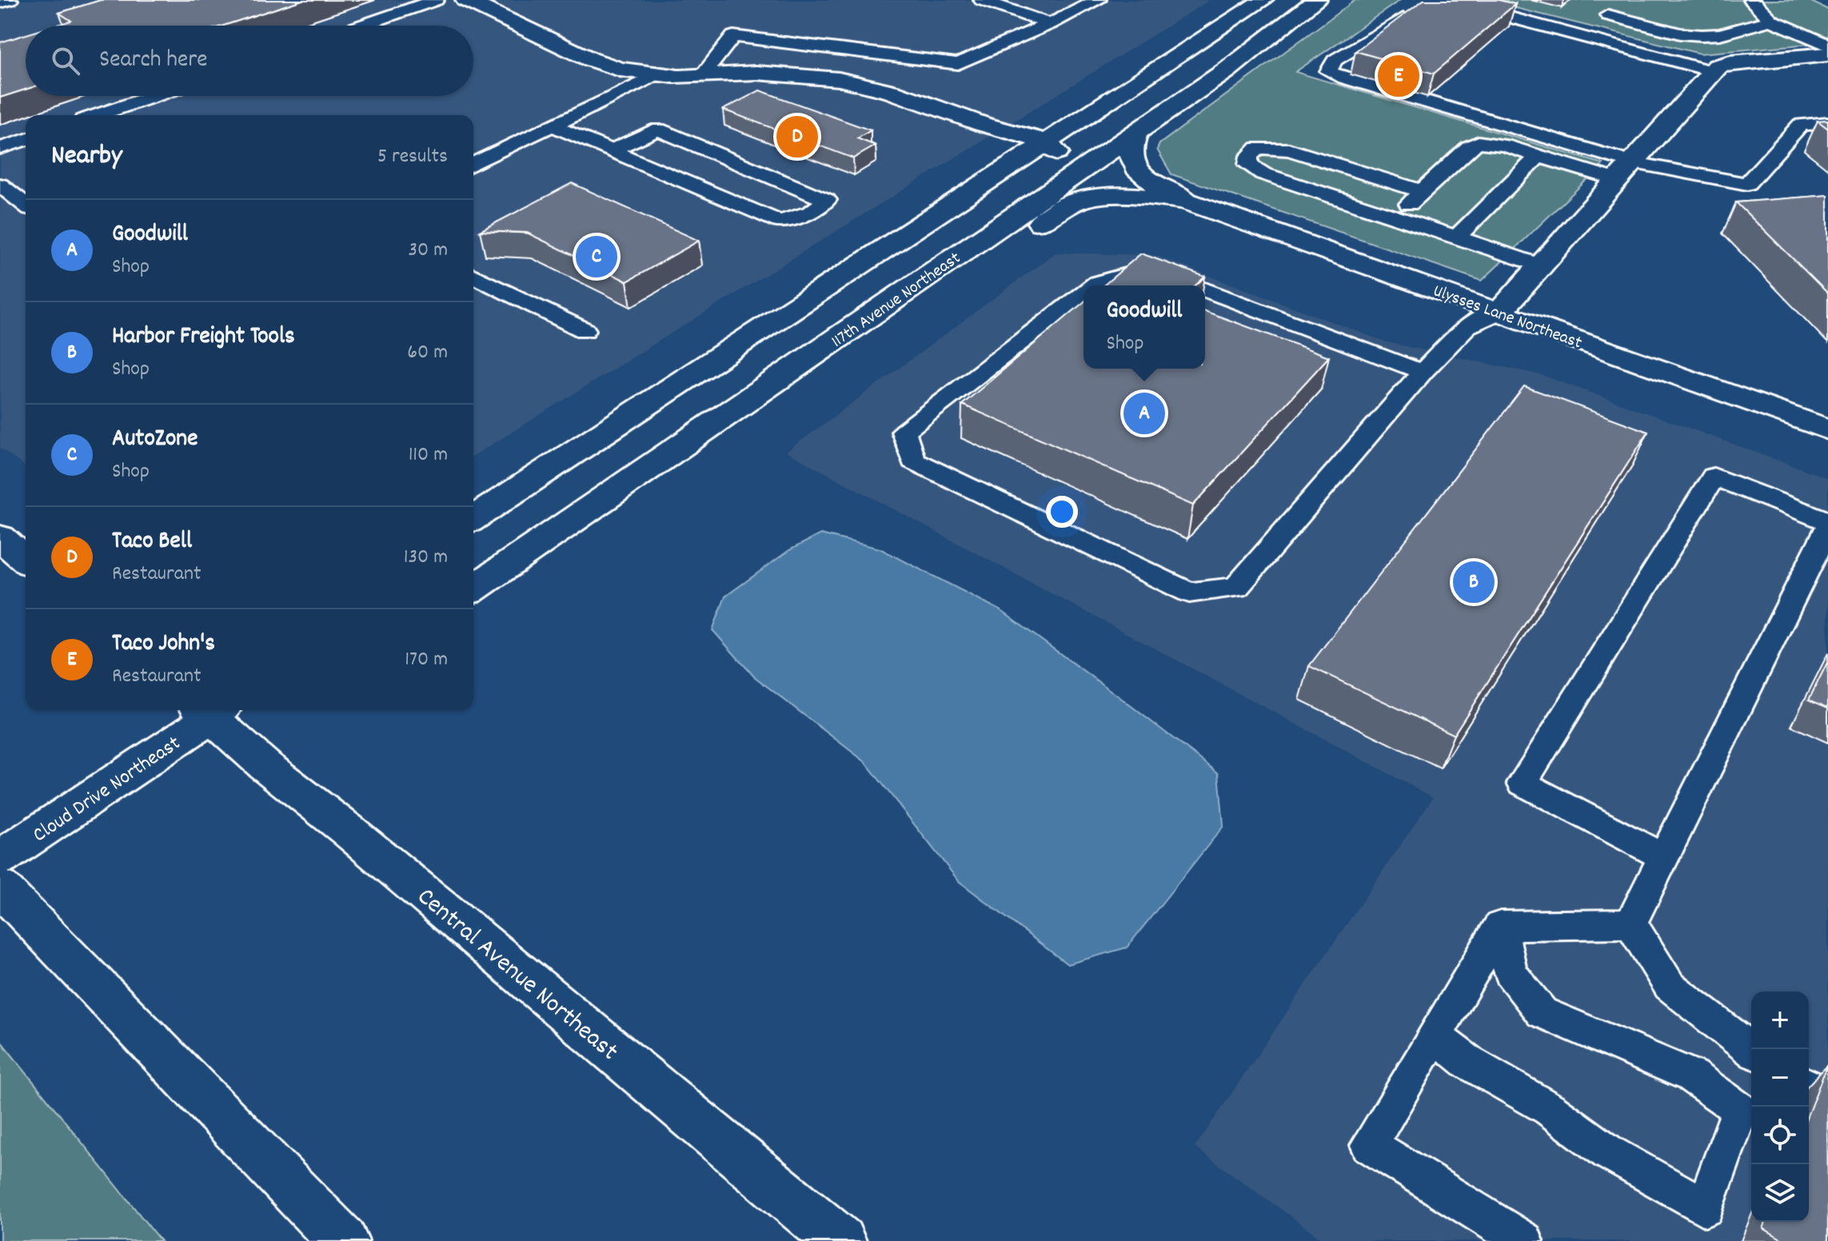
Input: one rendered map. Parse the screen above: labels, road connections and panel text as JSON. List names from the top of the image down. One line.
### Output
{"streets":{"main road":["117th Avenue Northeast","Ulysses Lane Northeast","Cloud Drive Northeast","Central Avenue Northeast"]},"page":{"search":"Search here","pins":["E","D","C","A","B"],"heading":["Nearby","5 results"],"list":[{"mark":"A","name":"Goodwill","note":"Shop","value":"30 m"},{"mark":"B","name":"Harbor Freight Tools","note":"Shop","value":"60 m"},{"mark":"C","name":"AutoZone","note":"Shop","value":"110 m"},{"mark":"D","name":"Taco Bell","note":"Restaurant","value":"130 m"},{"mark":"E","name":"Taco John's","note":"Restaurant","value":"170 m"}],"popup":["Goodwill","Shop"],"map_buttons":["+","−"]}}
